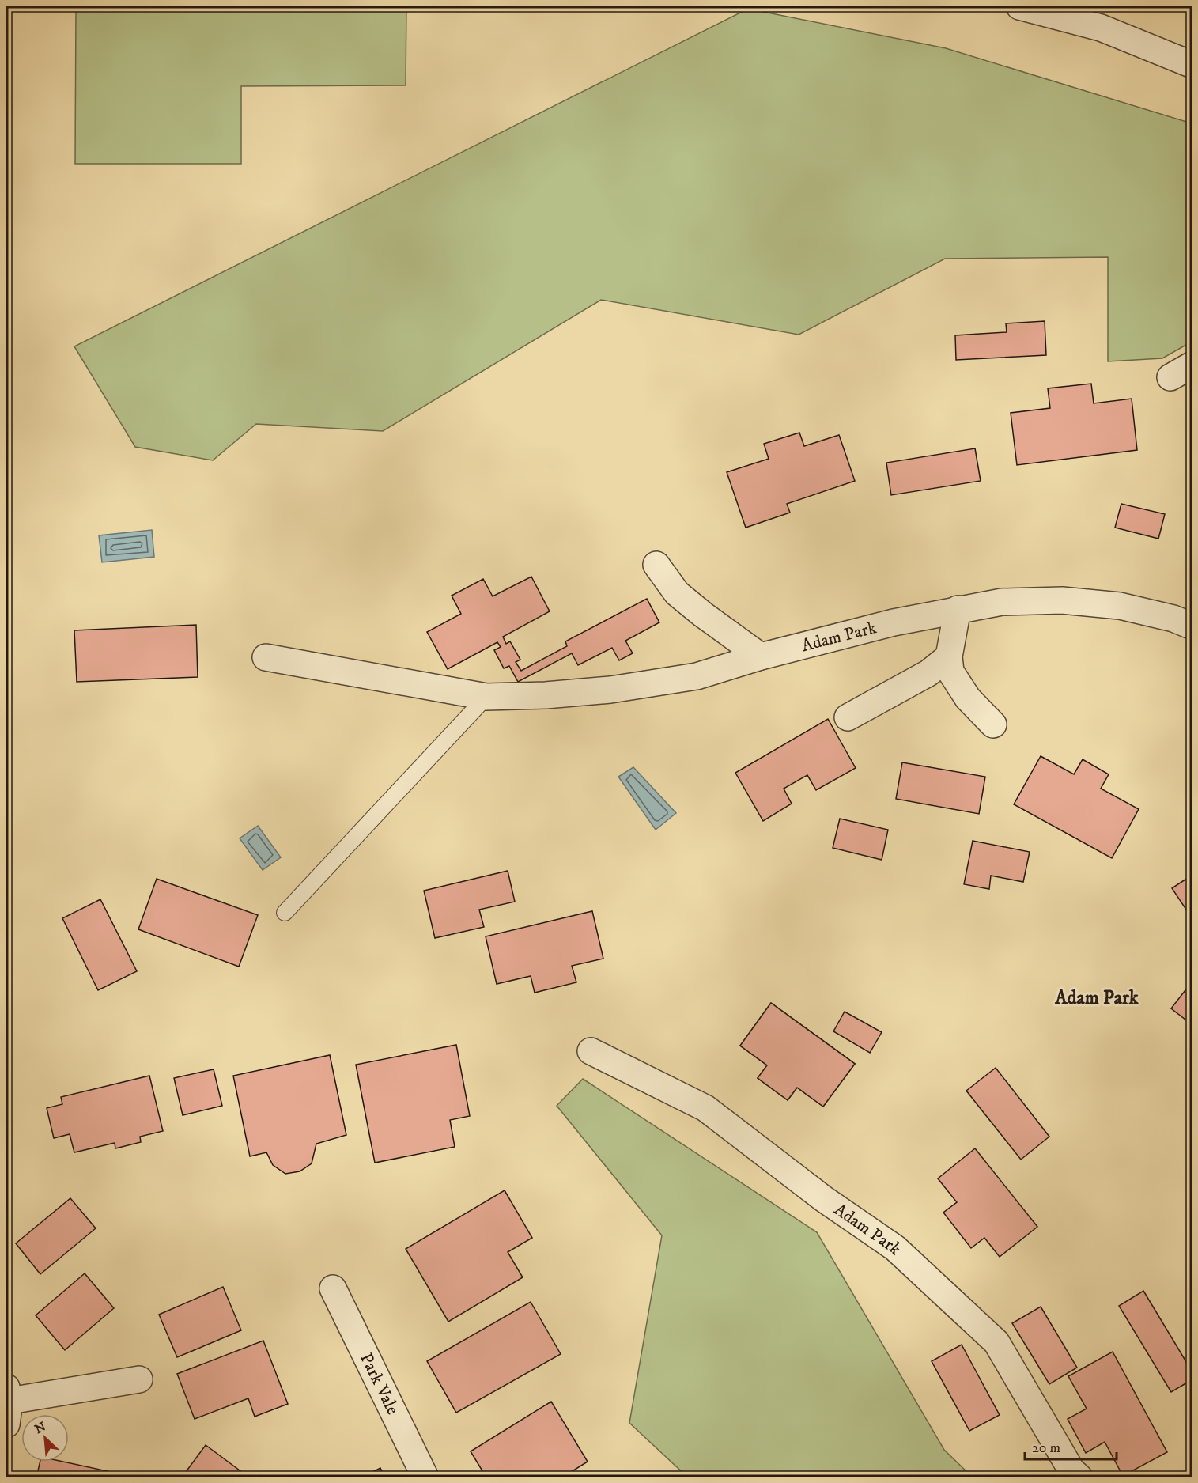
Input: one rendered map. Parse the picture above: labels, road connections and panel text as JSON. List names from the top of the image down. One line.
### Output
{"streets":{"street":["Adam Park","Park Vale"]},"districts":["Adam Park"],"scale_bar":"20 m","north":"top left"}
